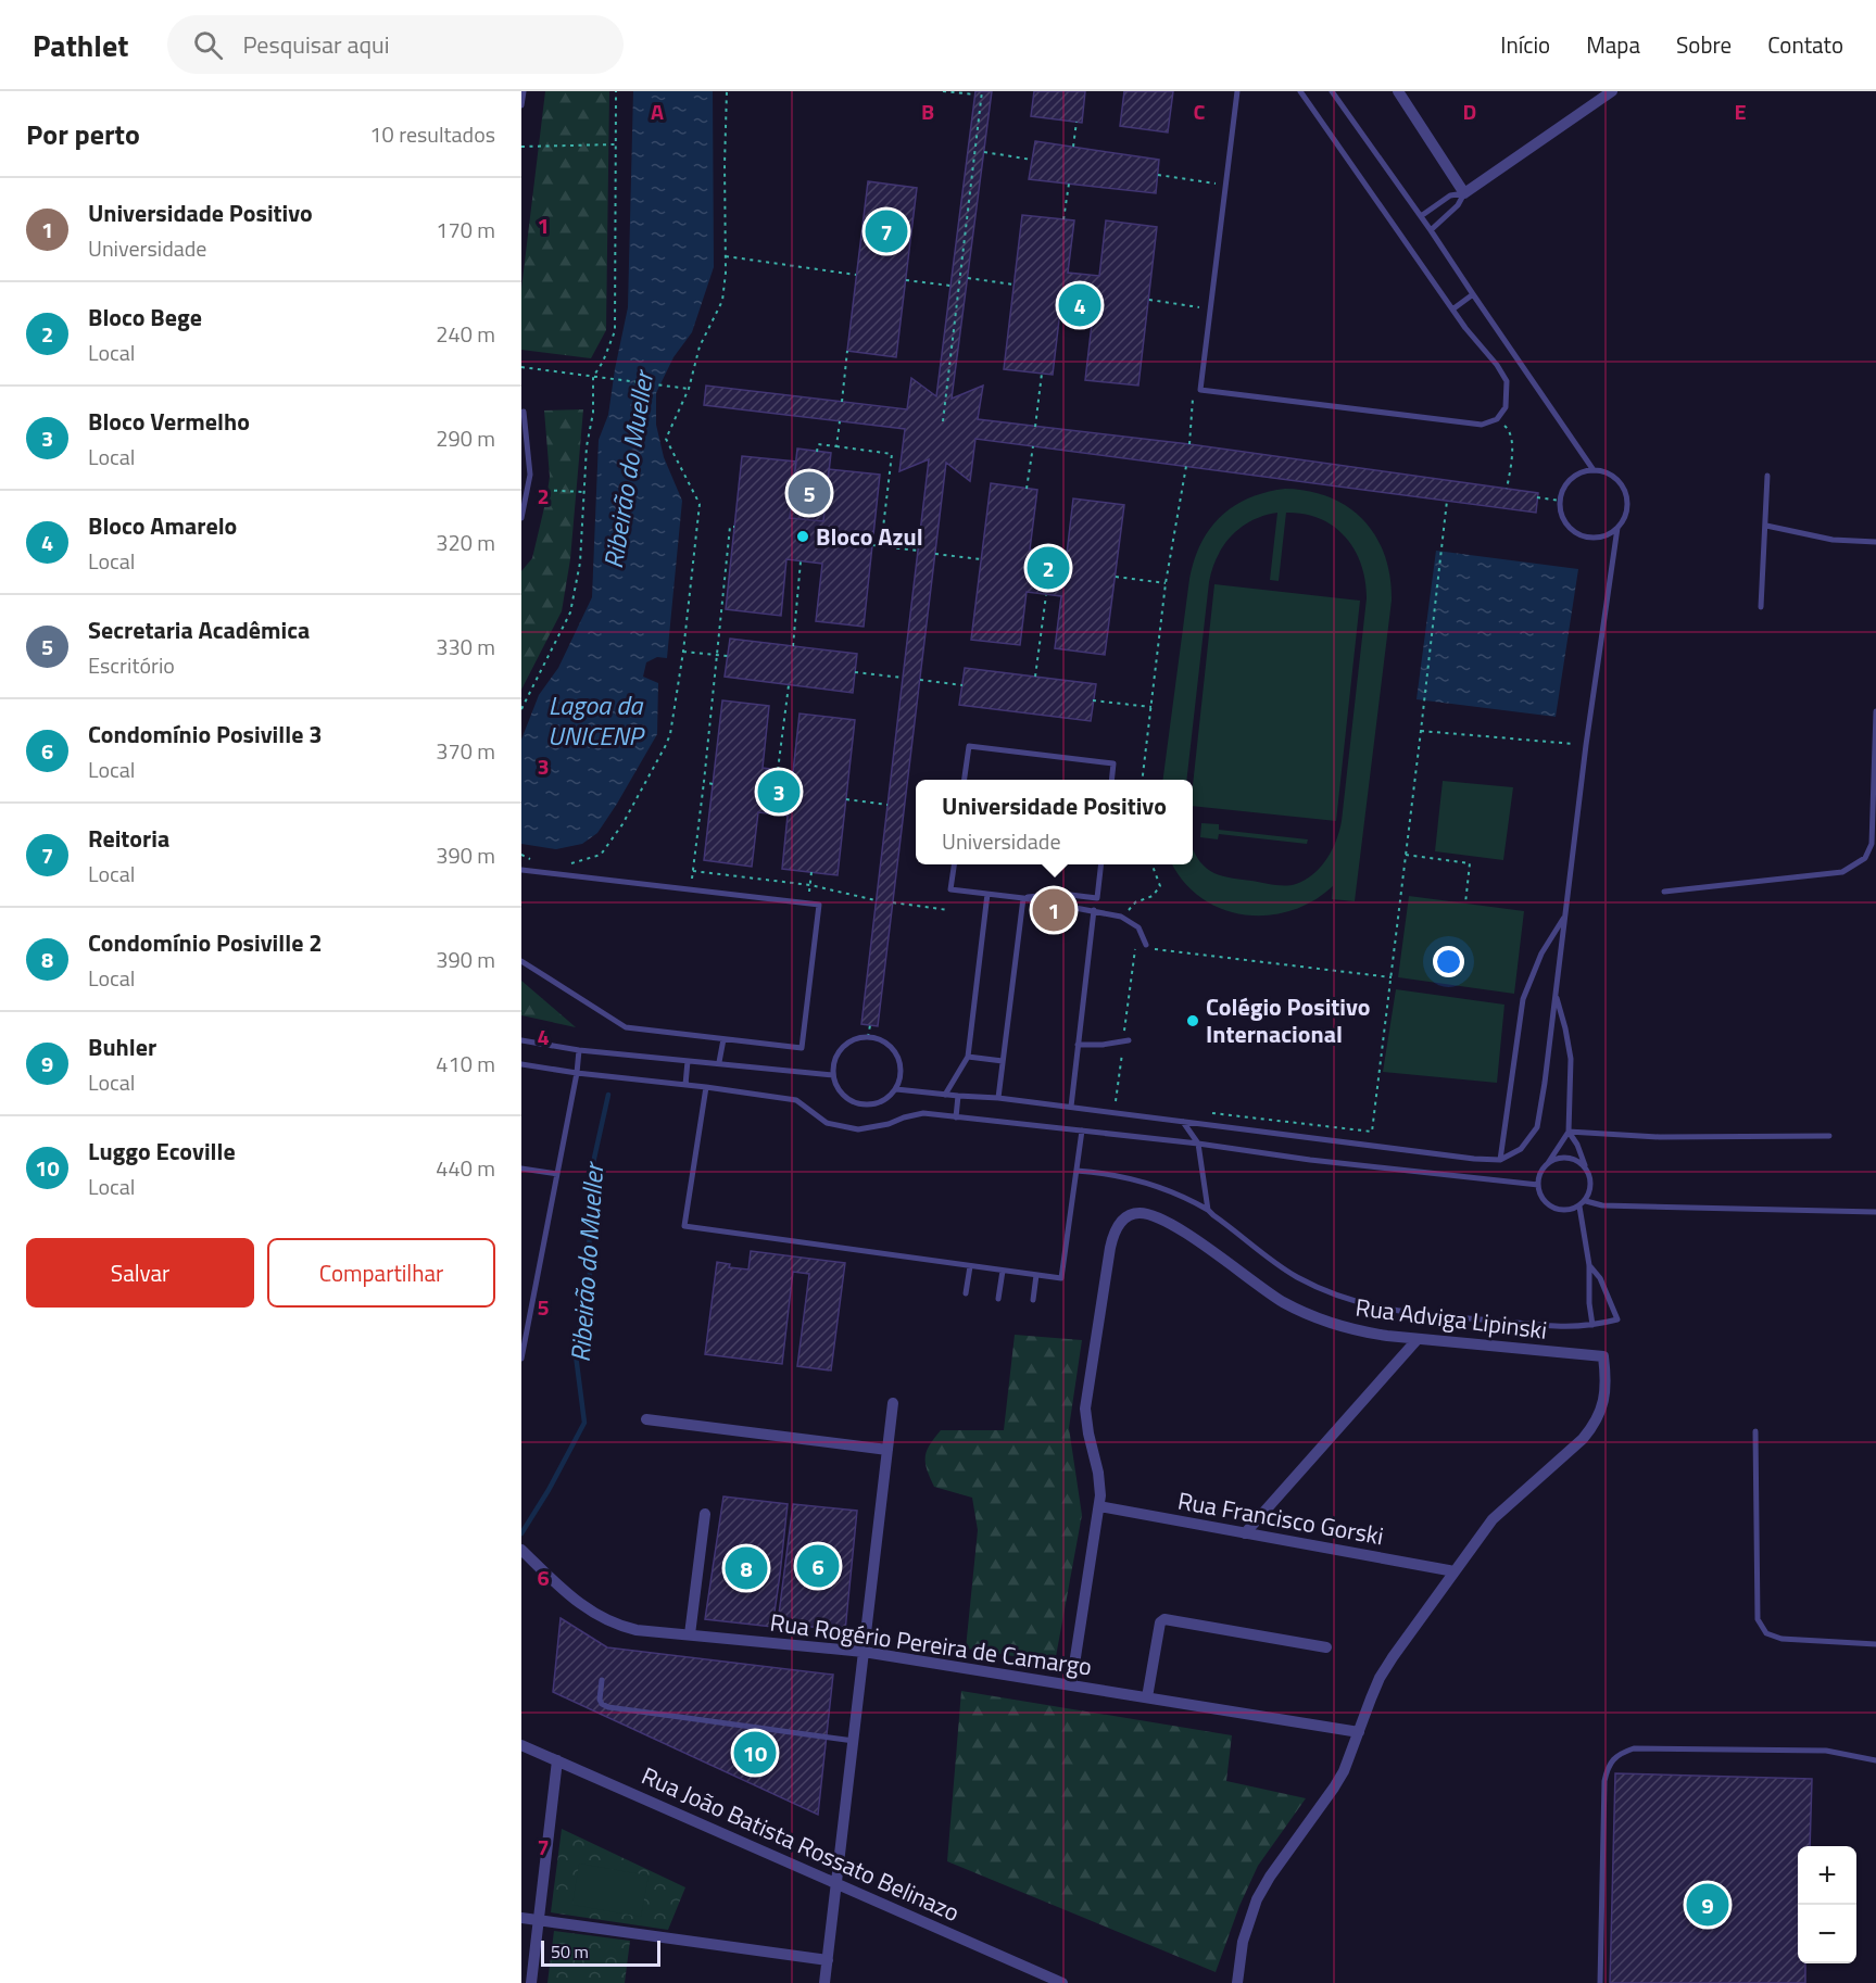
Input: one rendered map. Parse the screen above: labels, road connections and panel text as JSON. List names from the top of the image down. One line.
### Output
{"streets":{"street":["Rua Adviga Lipinski","Rua Francisco Gorski","Rua Rogério Pereira de Camargo","Rua João Batista Rossato Belinazo"]},"crossings":[["Rua Adviga Lipinski","Rua Francisco Gorski"]],"water":["Ribeirão do Mueller","Lagoa da UNICENP"],"places":["Bloco Azul","Colégio Positivo Internacional"],"scale_bar":"50 m","page":{"header":"Pathlet","search":"Pesquisar aqui","nav":["Início","Mapa","Sobre","Contato"],"heading":["Por perto","10 resultados"],"list":[{"mark":"1","name":"Universidade Positivo","note":"Universidade","value":"170 m"},{"mark":"2","name":"Bloco Bege","note":"Local","value":"240 m"},{"mark":"3","name":"Bloco Vermelho","note":"Local","value":"290 m"},{"mark":"4","name":"Bloco Amarelo","note":"Local","value":"320 m"},{"mark":"5","name":"Secretaria Acadêmica","note":"Escritório","value":"330 m"},{"mark":"6","name":"Condomínio Posiville 3","note":"Local","value":"370 m"},{"mark":"7","name":"Reitoria","note":"Local","value":"390 m"},{"mark":"8","name":"Condomínio Posiville 2","note":"Local","value":"390 m"},{"mark":"9","name":"Buhler","note":"Local","value":"410 m"},{"mark":"10","name":"Luggo Ecoville","note":"Local","value":"440 m"}],"pins":["7","4","5","2","3","1","6","8","10","9"],"popup":["Universidade Positivo","Universidade"],"buttons":["Salvar","Compartilhar"],"map_buttons":["+","−"],"scale":"50 m"},"grid":{"columns":["A","B","C","D","E"],"rows":["1","2","3","4","5","6","7"]}}
